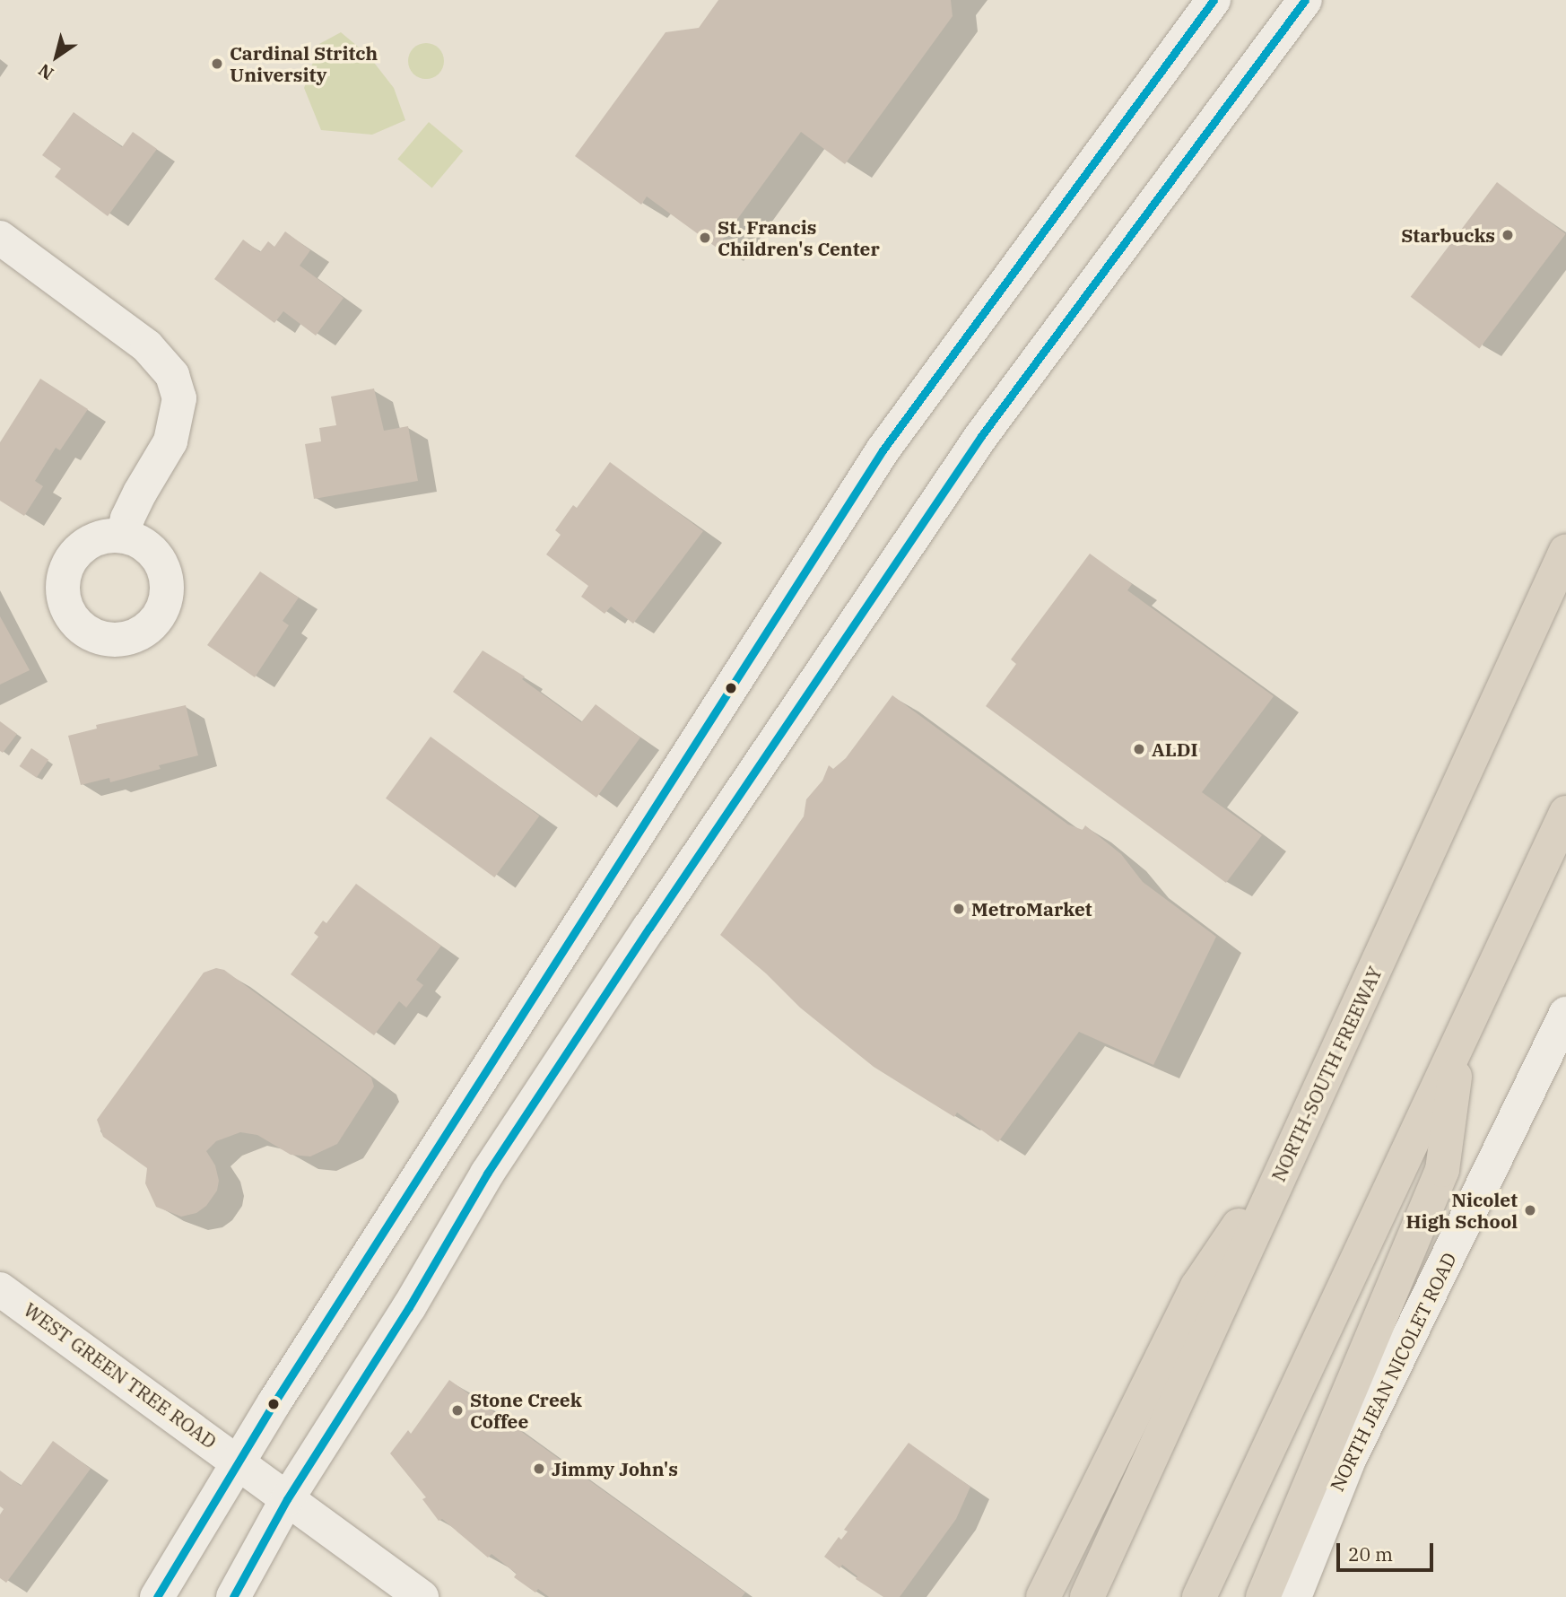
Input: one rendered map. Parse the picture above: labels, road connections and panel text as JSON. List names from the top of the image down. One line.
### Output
{"streets":{"highway":["NORTH-SOUTH FREEWAY"],"main road":["NORTH JEAN NICOLET ROAD","WEST GREEN TREE ROAD"]},"places":["Cardinal Stritch University","Starbucks","St. Francis Children's Center","ALDI","MetroMarket","Nicolet High School","Stone Creek Coffee","Jimmy John's"],"scale_bar":"20 m","north":"bottom left"}
